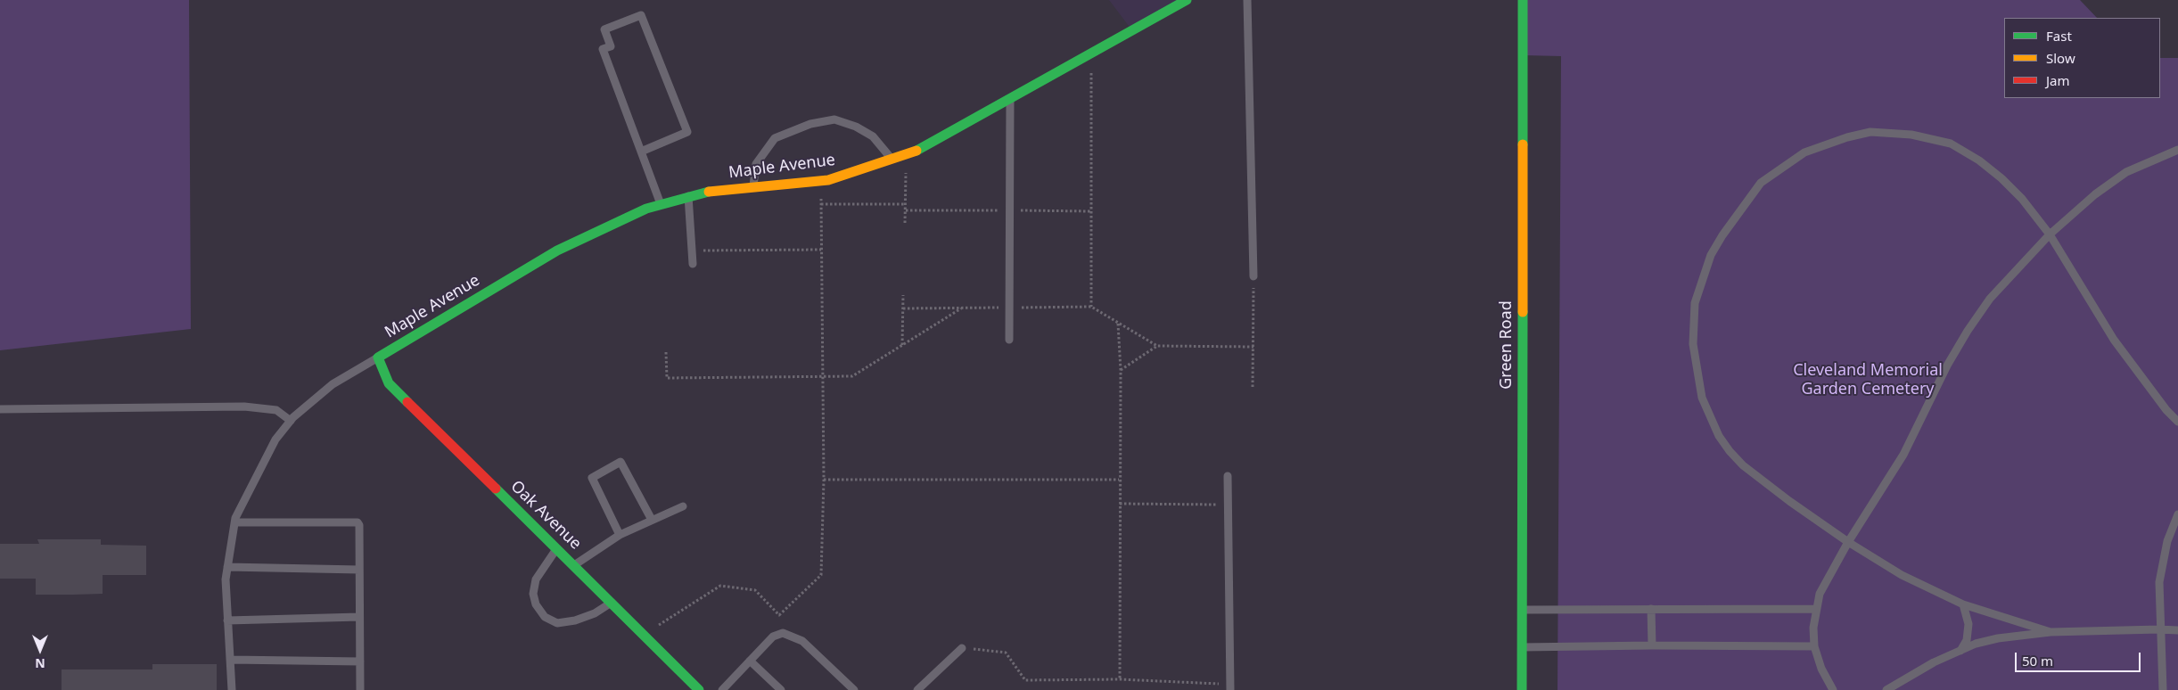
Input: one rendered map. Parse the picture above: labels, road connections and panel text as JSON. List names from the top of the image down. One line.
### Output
{"streets":{"street":["Maple Avenue","Green Road","Oak Avenue"]},"crossings":[["Maple Avenue","Oak Avenue"]],"parks":["Cleveland Memorial Garden Cemetery"],"legend":["Fast","Slow","Jam"],"scale_bar":"50 m","north":"bottom"}
